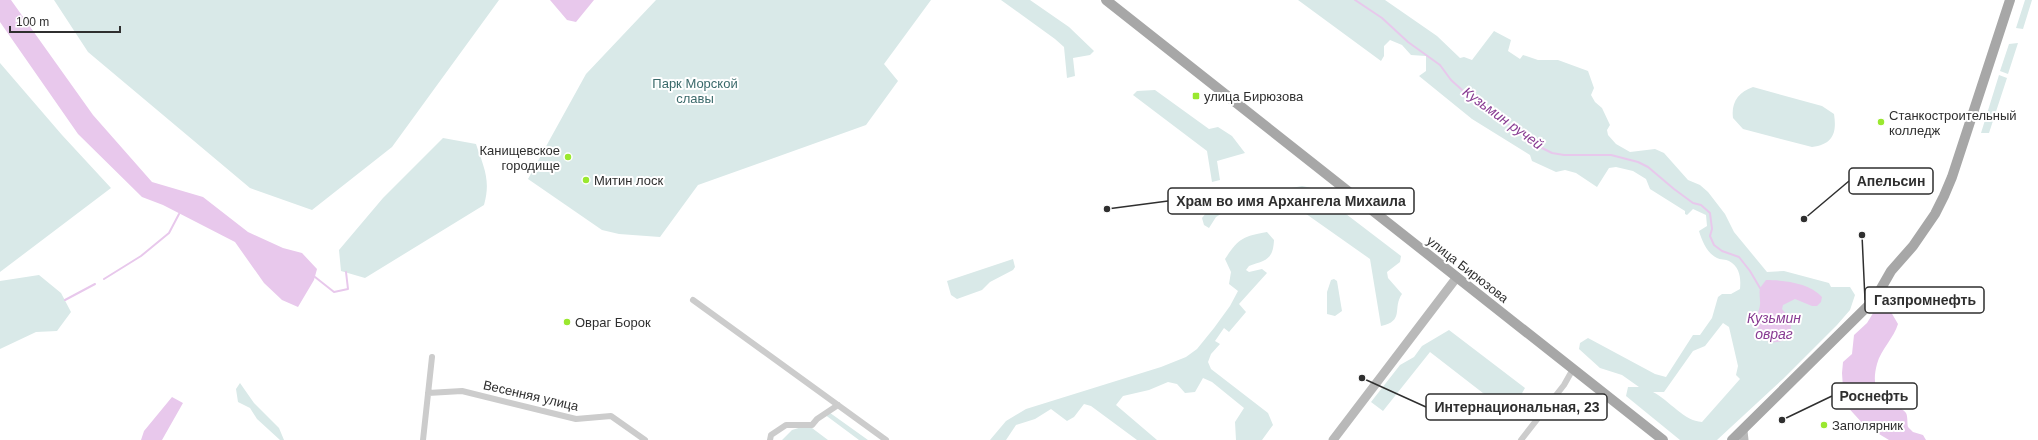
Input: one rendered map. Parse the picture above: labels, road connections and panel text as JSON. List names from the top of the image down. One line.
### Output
{"streets":{"main road":["улица Бирюзова"],"street":["Весенняя улица"]},"water":["Кузьмин ручей","Кузьмин овраг"],"parks":["Парк Морской славы"],"places":{"transit":["улица Бирюзова"],"other":["Станкостроительный колледж","Канищевское городище","Митин лоск","Храм во имя Архангела Михаила","Апельсин","Газпромнефть","Овраг Борок","Интернациональная, 23","Роснефть","Заполярник"]},"scale_bar":"100 m"}
